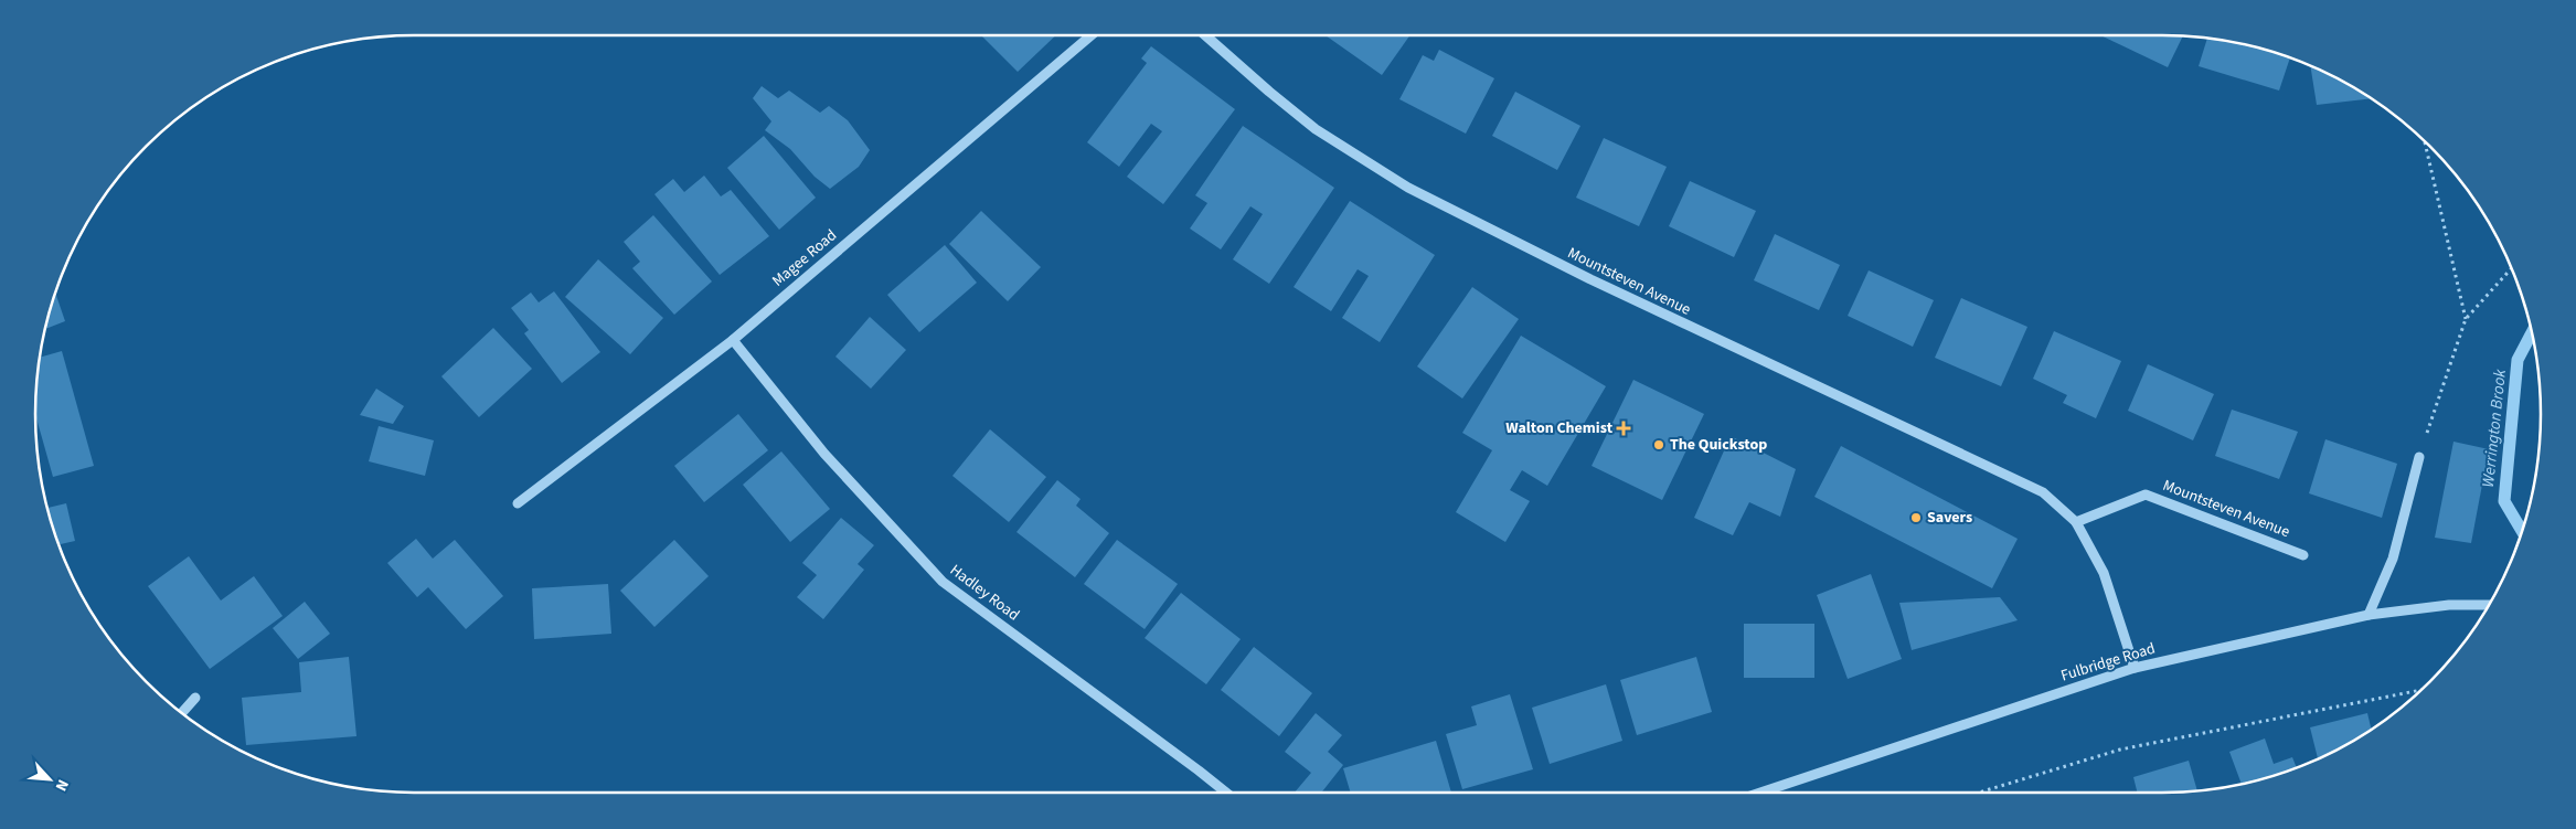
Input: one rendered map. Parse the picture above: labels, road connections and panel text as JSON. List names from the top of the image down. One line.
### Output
{"streets":{"street":["Magee Road","Mountsteven Avenue","Hadley Road","Fulbridge Road"]},"crossings":[["Magee Road","Hadley Road"],["Mountsteven Avenue","Fulbridge Road"]],"water":["Werrington Brook"],"places":{"health":["Walton Chemist"],"other":["The Quickstop","Savers"]},"north":"bottom right"}
